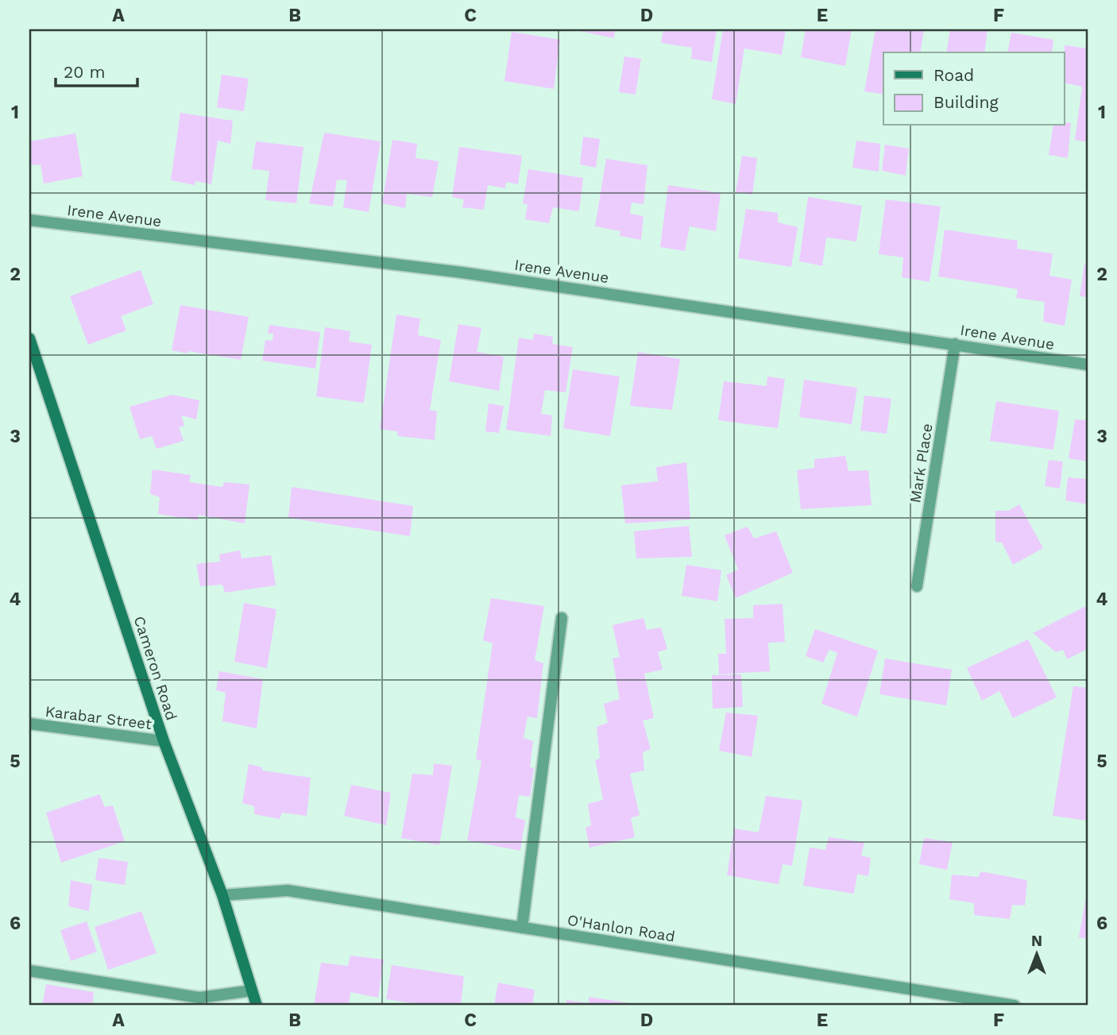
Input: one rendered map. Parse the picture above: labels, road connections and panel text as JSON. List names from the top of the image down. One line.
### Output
{"streets":{"street":["Irene Avenue","Mark Place","Cameron Road","Karabar Street","O'Hanlon Road"]},"crossings":[["Irene Avenue","Mark Place"],["Cameron Road","Karabar Street"],["Cameron Road","O'Hanlon Road"]],"legend":["Road","Building"],"scale_bar":"20 m","north":"top","grid":{"columns":["A","B","C","D","E","F"],"rows":["1","2","3","4","5","6"]}}
